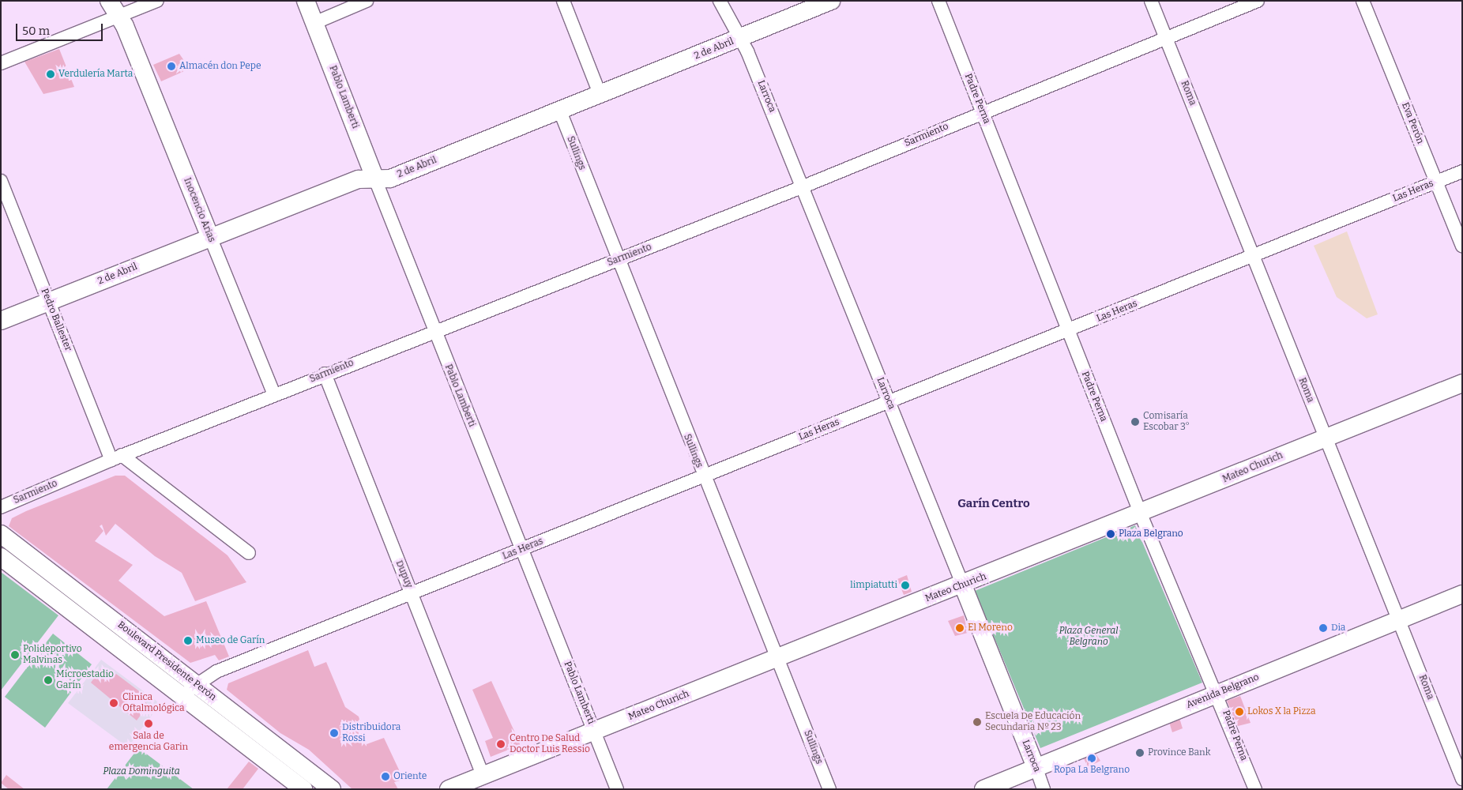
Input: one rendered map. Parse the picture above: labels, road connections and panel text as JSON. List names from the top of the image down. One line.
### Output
{"streets":{"street":["2 de Abril","Roma","Larroca","Pablo Lamberti","Padre Perna","Eva Perón","Sarmiento","Sullings","Las Heras","Inocencio Arias","Pedro Ballester","Mateo Churich","Dupuy","Boulevard Presidente Perón","Avenida Belgrano"]},"crossings":[["2 de Abril","Larroca"],["2 de Abril","Pablo Lamberti"],["2 de Abril","Sullings"],["2 de Abril","Inocencio Arias"],["2 de Abril","Pedro Ballester"],["Roma","Sarmiento"],["Roma","Las Heras"],["Roma","Mateo Churich"],["Roma","Avenida Belgrano"],["Larroca","Sarmiento"],["Larroca","Las Heras"],["Larroca","Mateo Churich"],["Larroca","Avenida Belgrano"],["Pablo Lamberti","Sarmiento"],["Pablo Lamberti","Las Heras"],["Pablo Lamberti","Mateo Churich"],["Padre Perna","Sarmiento"],["Padre Perna","Las Heras"],["Padre Perna","Mateo Churich"],["Padre Perna","Avenida Belgrano"],["Eva Perón","Las Heras"],["Sarmiento","Sullings"],["Sarmiento","Inocencio Arias"],["Sarmiento","Pedro Ballester"],["Sarmiento","Dupuy"],["Sullings","Las Heras"],["Sullings","Mateo Churich"],["Las Heras","Dupuy"],["Las Heras","Boulevard Presidente Perón"],["Mateo Churich","Dupuy"]],"districts":["Garín Centro"],"parks":["Plaza General Belgrano","Plaza Dominguita"],"places":["Almacén don Pepe","Verdulería Marta","Comisaría Escobar 3°","Plaza Belgrano","limpiatutti","El Moreno","Dia","Museo de Garín","Polideportivo Malvinas","Microestadio Garín","Clinica Oftalmológica","Lokos X la Pizza","Escuela De Educación Secundaria Nº 23","Sala de emergencia Garin","Distribuidora Rossi","Centro De Salud Doctor Luis Ressio","Province Bank","Ropa La Belgrano","Oriente"],"scale_bar":"50 m"}
